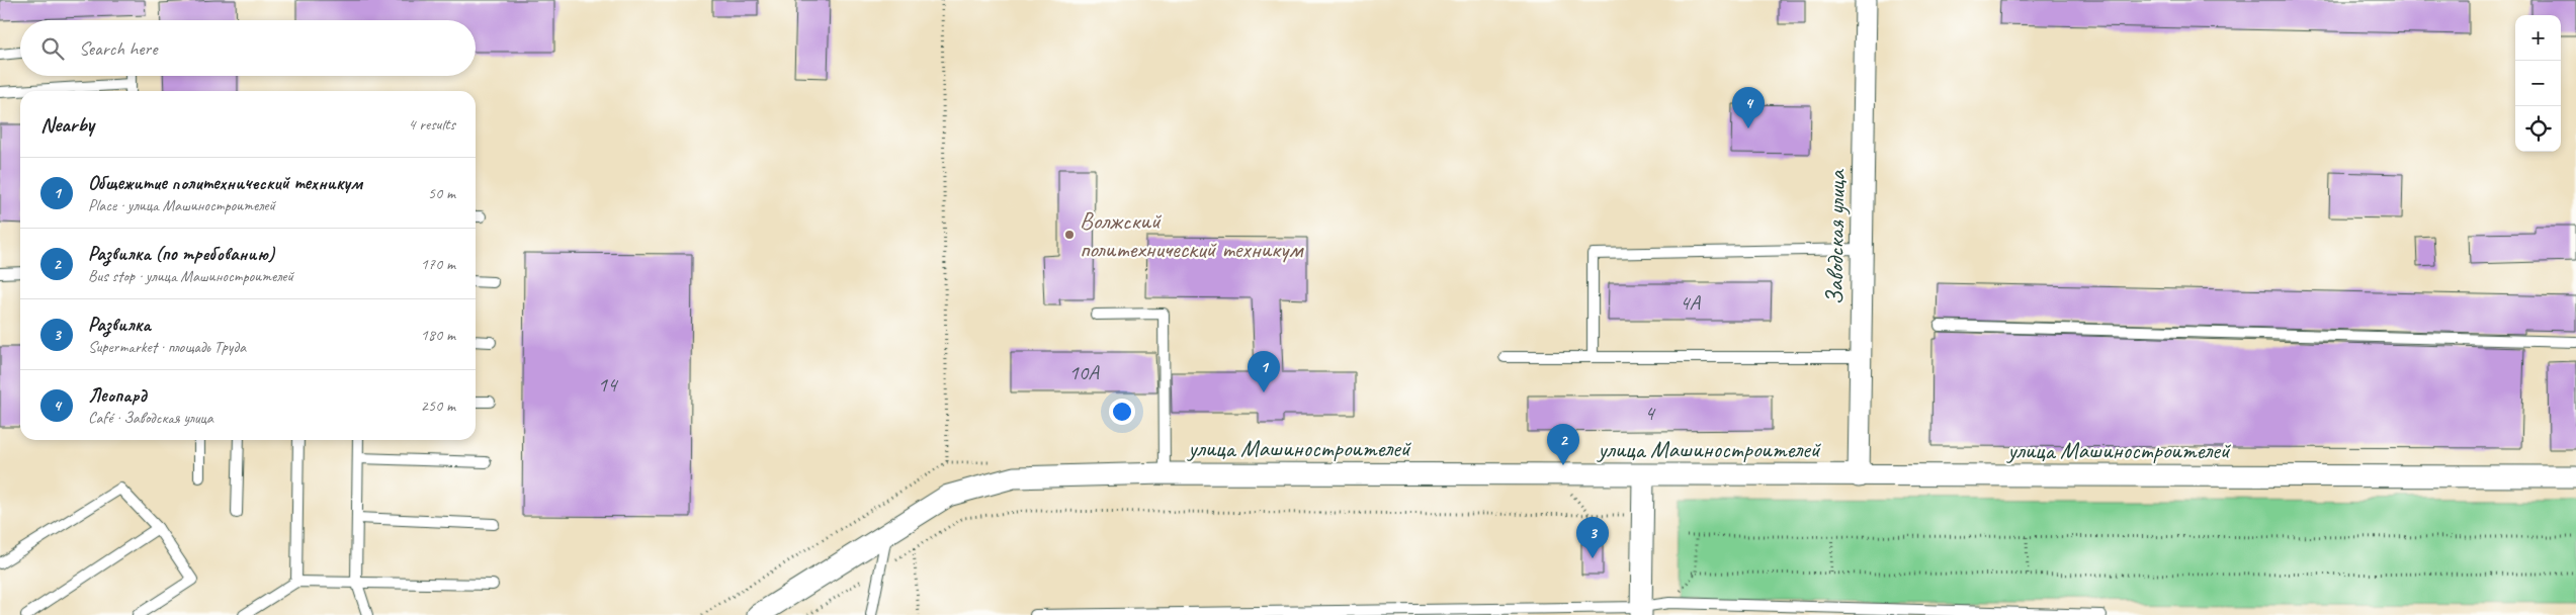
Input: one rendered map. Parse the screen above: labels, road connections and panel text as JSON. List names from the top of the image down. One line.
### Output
{"streets":{"street":["Заводская улица","улица Машиностроителей"]},"crossings":[["Заводская улица","улица Машиностроителей"]],"places":["Волжский политехнический техникум"],"house_numbers":["4А","10А","14","4"],"page":{"map_buttons":["+","−"],"search":"Search here","pins":["4","1","2","3"],"heading":["Nearby","4 results"],"list":[{"mark":"1","name":"Общежитие политехнический техникум","note":"Place · улица Машиностроителей","value":"50 m"},{"mark":"2","name":"Развилка (по требованию)","note":"Bus stop · улица Машиностроителей","value":"170 m"},{"mark":"3","name":"Развилка","note":"Supermarket · площадь Труда","value":"180 m"},{"mark":"4","name":"Леопард","note":"Café · Заводская улица","value":"250 m"}]}}
